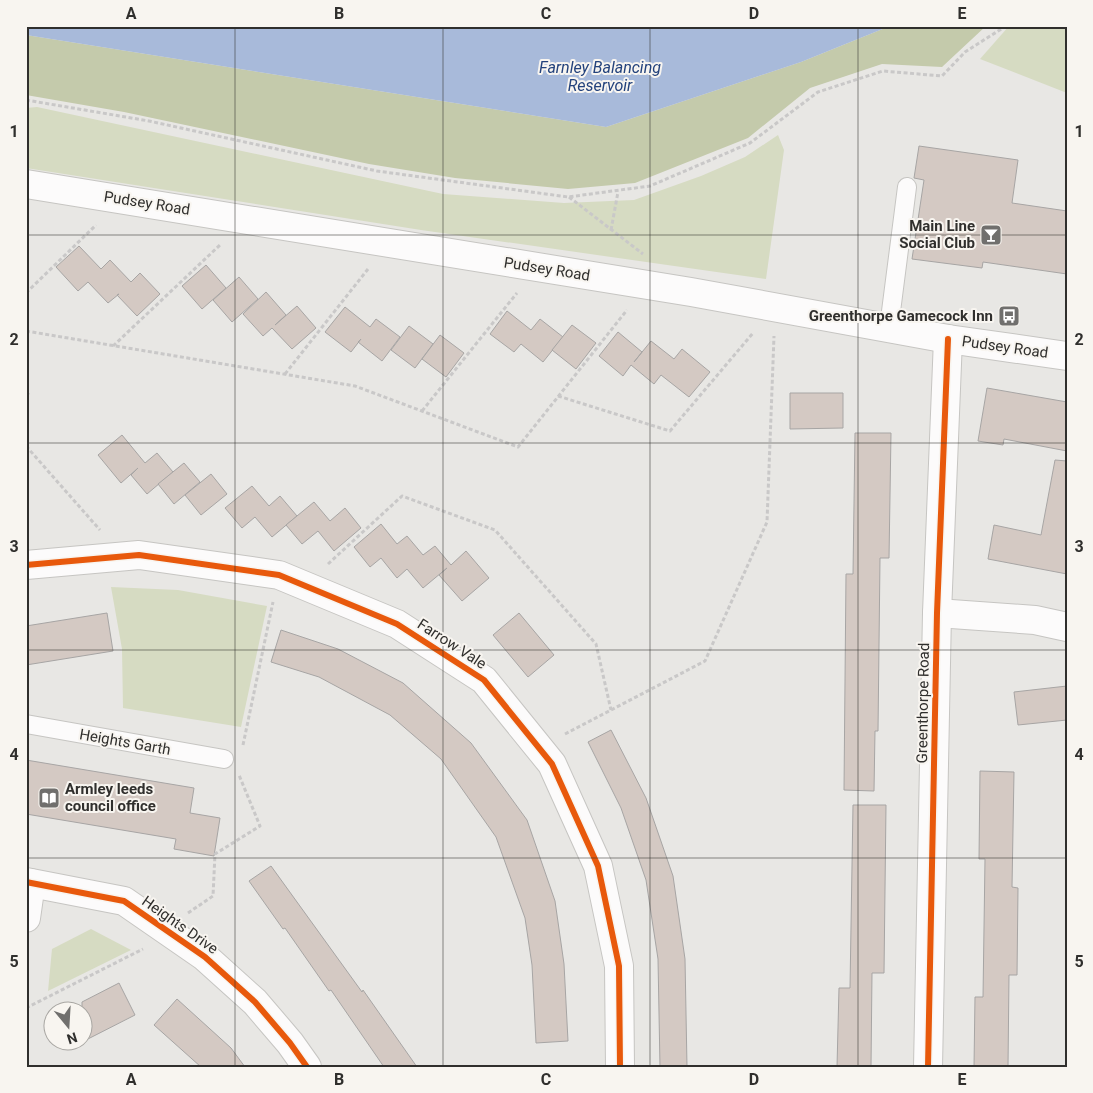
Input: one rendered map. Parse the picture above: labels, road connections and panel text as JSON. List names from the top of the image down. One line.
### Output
{"streets":{"street":["Pudsey Road","Farrow Vale","Greenthorpe Road","Heights Drive"],"lane":["Heights Garth"]},"crossings":[["Pudsey Road","Greenthorpe Road"]],"water":["Farnley Balancing Reservoir"],"places":{"bar":["Main Line Social Club"],"bus stop":["Greenthorpe Gamecock Inn"],"library":["Armley leeds council office"]},"north":"bottom","grid":{"columns":["A","B","C","D","E"],"rows":["1","2","3","4","5"]}}
